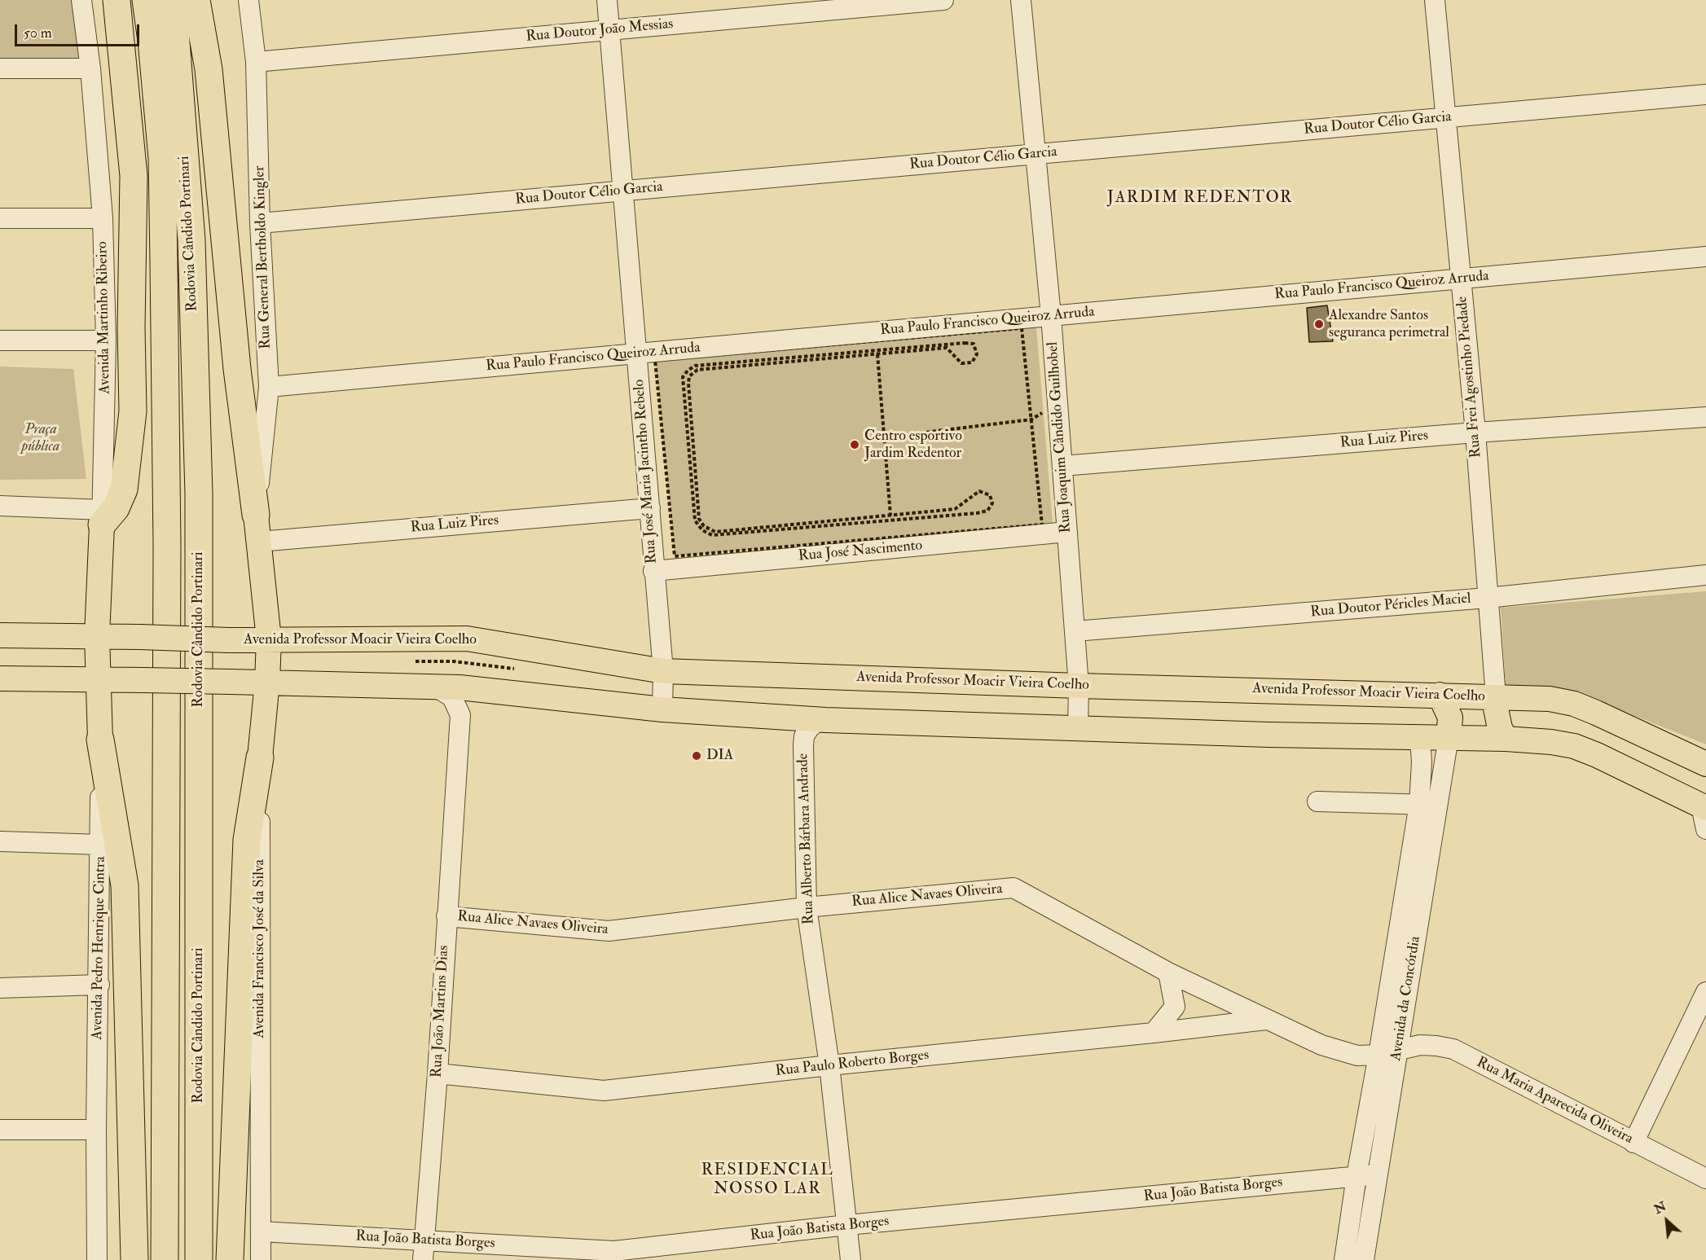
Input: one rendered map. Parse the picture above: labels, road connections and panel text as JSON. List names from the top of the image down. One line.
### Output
{"streets":{"highway":["Rodovia Cândido Portinari"],"main road":["Avenida Martinho Ribeiro","Avenida Professor Moacir Vieira Coelho","Avenida Francisco José da Silva"],"street":["Rua Doutor João Messias","Rua Doutor Célio Garcia","Rua General Bertholdo Kingler","Rua Paulo Francisco Queiroz Arruda","Rua Frei Agostinho Piedade","Rua Joaquim Cândido Guilhobel","Rua Luiz Pires","Rua José Maria Jacintho Rebelo","Rua José Nascimento","Rua Doutor Péricles Maciel","Rua Alberto Bárbara Andrade","Rua Alice Navaes Oliveira","Avenida Pedro Henrique Cintra","Avenida da Concórdia","Rua João Martins Dias","Rua Paulo Roberto Borges","Rua Maria Aparecida Oliveira","Rua João Batista Borges"]},"crossings":[["Rua Doutor João Messias","Rua General Bertholdo Kingler"],["Rua Doutor João Messias","Rua José Maria Jacintho Rebelo"],["Rua Doutor Célio Garcia","Rua General Bertholdo Kingler"],["Rua Doutor Célio Garcia","Rua Frei Agostinho Piedade"],["Rua Doutor Célio Garcia","Rua Joaquim Cândido Guilhobel"],["Rua Doutor Célio Garcia","Rua José Maria Jacintho Rebelo"],["Rua General Bertholdo Kingler","Rua Paulo Francisco Queiroz Arruda"],["Rua General Bertholdo Kingler","Avenida Francisco José da Silva"],["Rua Paulo Francisco Queiroz Arruda","Rua Frei Agostinho Piedade"],["Rua Paulo Francisco Queiroz Arruda","Rua Joaquim Cândido Guilhobel"],["Rua Paulo Francisco Queiroz Arruda","Rua José Maria Jacintho Rebelo"],["Avenida Martinho Ribeiro","Avenida Professor Moacir Vieira Coelho"],["Rua Frei Agostinho Piedade","Rua Luiz Pires"],["Rua Frei Agostinho Piedade","Rua Doutor Péricles Maciel"],["Rua Frei Agostinho Piedade","Avenida Professor Moacir Vieira Coelho"],["Rua Joaquim Cândido Guilhobel","Rua Luiz Pires"],["Rua Joaquim Cândido Guilhobel","Rua José Nascimento"],["Rua Joaquim Cândido Guilhobel","Rua Doutor Péricles Maciel"],["Rua Joaquim Cândido Guilhobel","Avenida Professor Moacir Vieira Coelho"],["Rua Luiz Pires","Rua José Maria Jacintho Rebelo"],["Rua Luiz Pires","Avenida Francisco José da Silva"],["Rua José Maria Jacintho Rebelo","Rua José Nascimento"],["Rua José Maria Jacintho Rebelo","Avenida Professor Moacir Vieira Coelho"],["Avenida Professor Moacir Vieira Coelho","Avenida Francisco José da Silva"],["Rua Alberto Bárbara Andrade","Rua Alice Navaes Oliveira"],["Rua Alberto Bárbara Andrade","Rua Paulo Roberto Borges"],["Rua Alberto Bárbara Andrade","Rua João Batista Borges"],["Rua Alice Navaes Oliveira","Avenida da Concórdia"],["Rua Alice Navaes Oliveira","Rua João Martins Dias"],["Rua Alice Navaes Oliveira","Rua Paulo Roberto Borges"],["Rua Alice Navaes Oliveira","Rua Maria Aparecida Oliveira"],["Avenida Francisco José da Silva","Rua João Batista Borges"],["Avenida da Concórdia","Rua Maria Aparecida Oliveira"],["Avenida da Concórdia","Rua João Batista Borges"],["Rua João Martins Dias","Rua Paulo Roberto Borges"],["Rua João Martins Dias","Rua João Batista Borges"]],"districts":["JARDIM REDENTOR","RESIDENCIAL NOSSO LAR"],"parks":["Praça pública"],"places":["Alexandre Santos seguranca perimetral","Centro esportivo Jardim Redentor","DIA"],"scale_bar":"50 m","north":"top left"}
